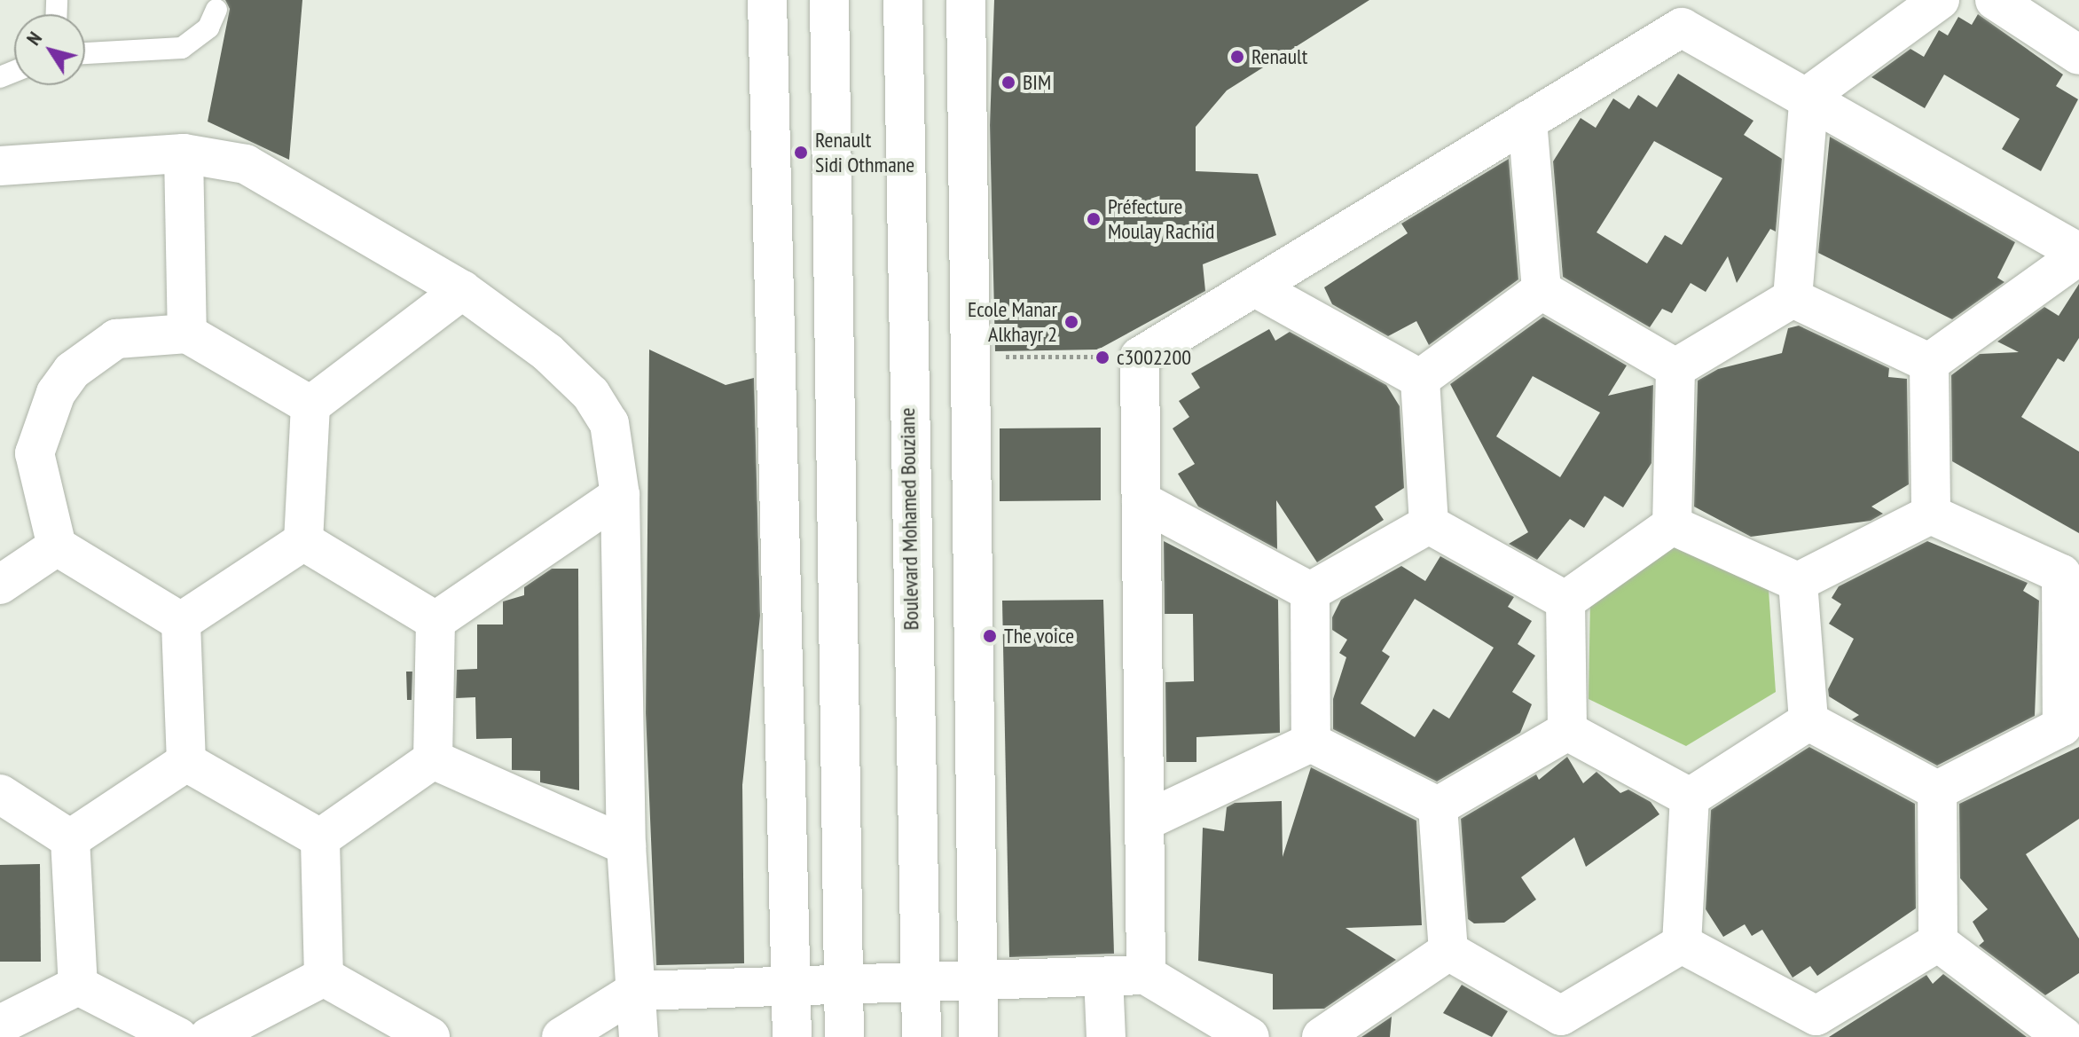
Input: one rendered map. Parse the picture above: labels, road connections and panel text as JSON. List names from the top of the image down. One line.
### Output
{"streets":{"street":["Boulevard Mohamed Bouziane"]},"places":["Renault","BIM","Renault Sidi Othmane","Préfecture Moulay Rachid","Ecole Manar Alkhayr 2","c3002200","The voice"],"north":"top left"}
